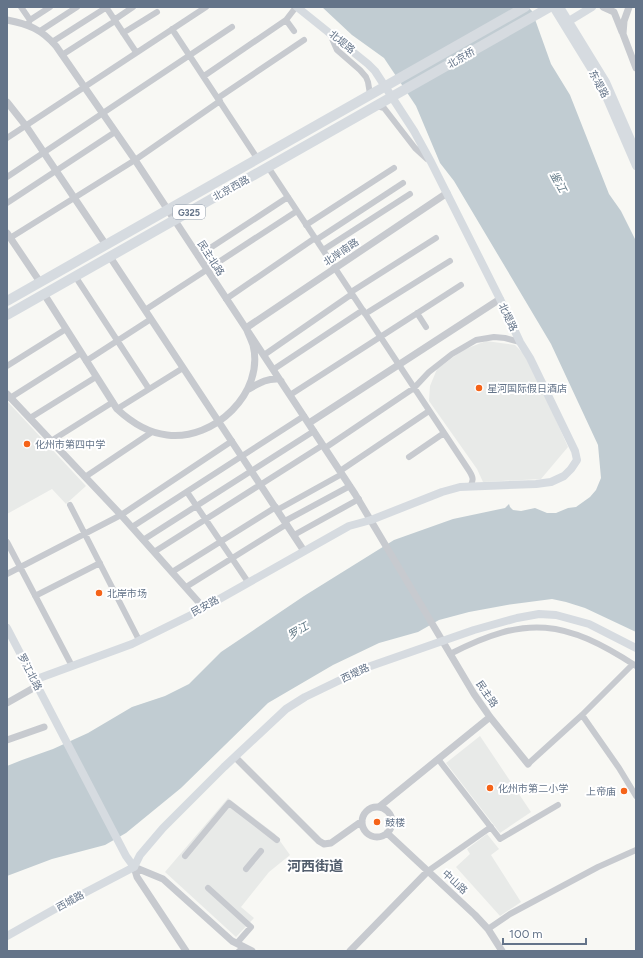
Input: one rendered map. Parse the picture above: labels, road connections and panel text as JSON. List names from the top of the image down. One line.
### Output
{"streets":{"highway":["北京桥","北京西路","G325"],"main road":["北堤路","东堤路","民安路","罗江北路","西堤路","西城路"],"street":["北岸南路","民主北路","民主路","中山路"]},"crossings":[["北堤路","北岸南路"],["北堤路","民主北路"],["北堤路","民安路"],["北京桥","东堤路"],["北京桥","北京西路"],["北京西路","民主北路"],["北岸南路","民主北路"],["民主北路","民安路"],["民主北路","民主路"],["民安路","罗江北路"],["罗江北路","西堤路"],["罗江北路","西城路"],["西堤路","民主路"],["西堤路","西城路"]],"districts":["河西街道"],"water":["鉴江","罗江"],"places":["星河国际假日酒店","化州市第四中学","北岸市场","化州市第二小学","上帝庙","鼓楼"],"scale_bar":"100 m"}
